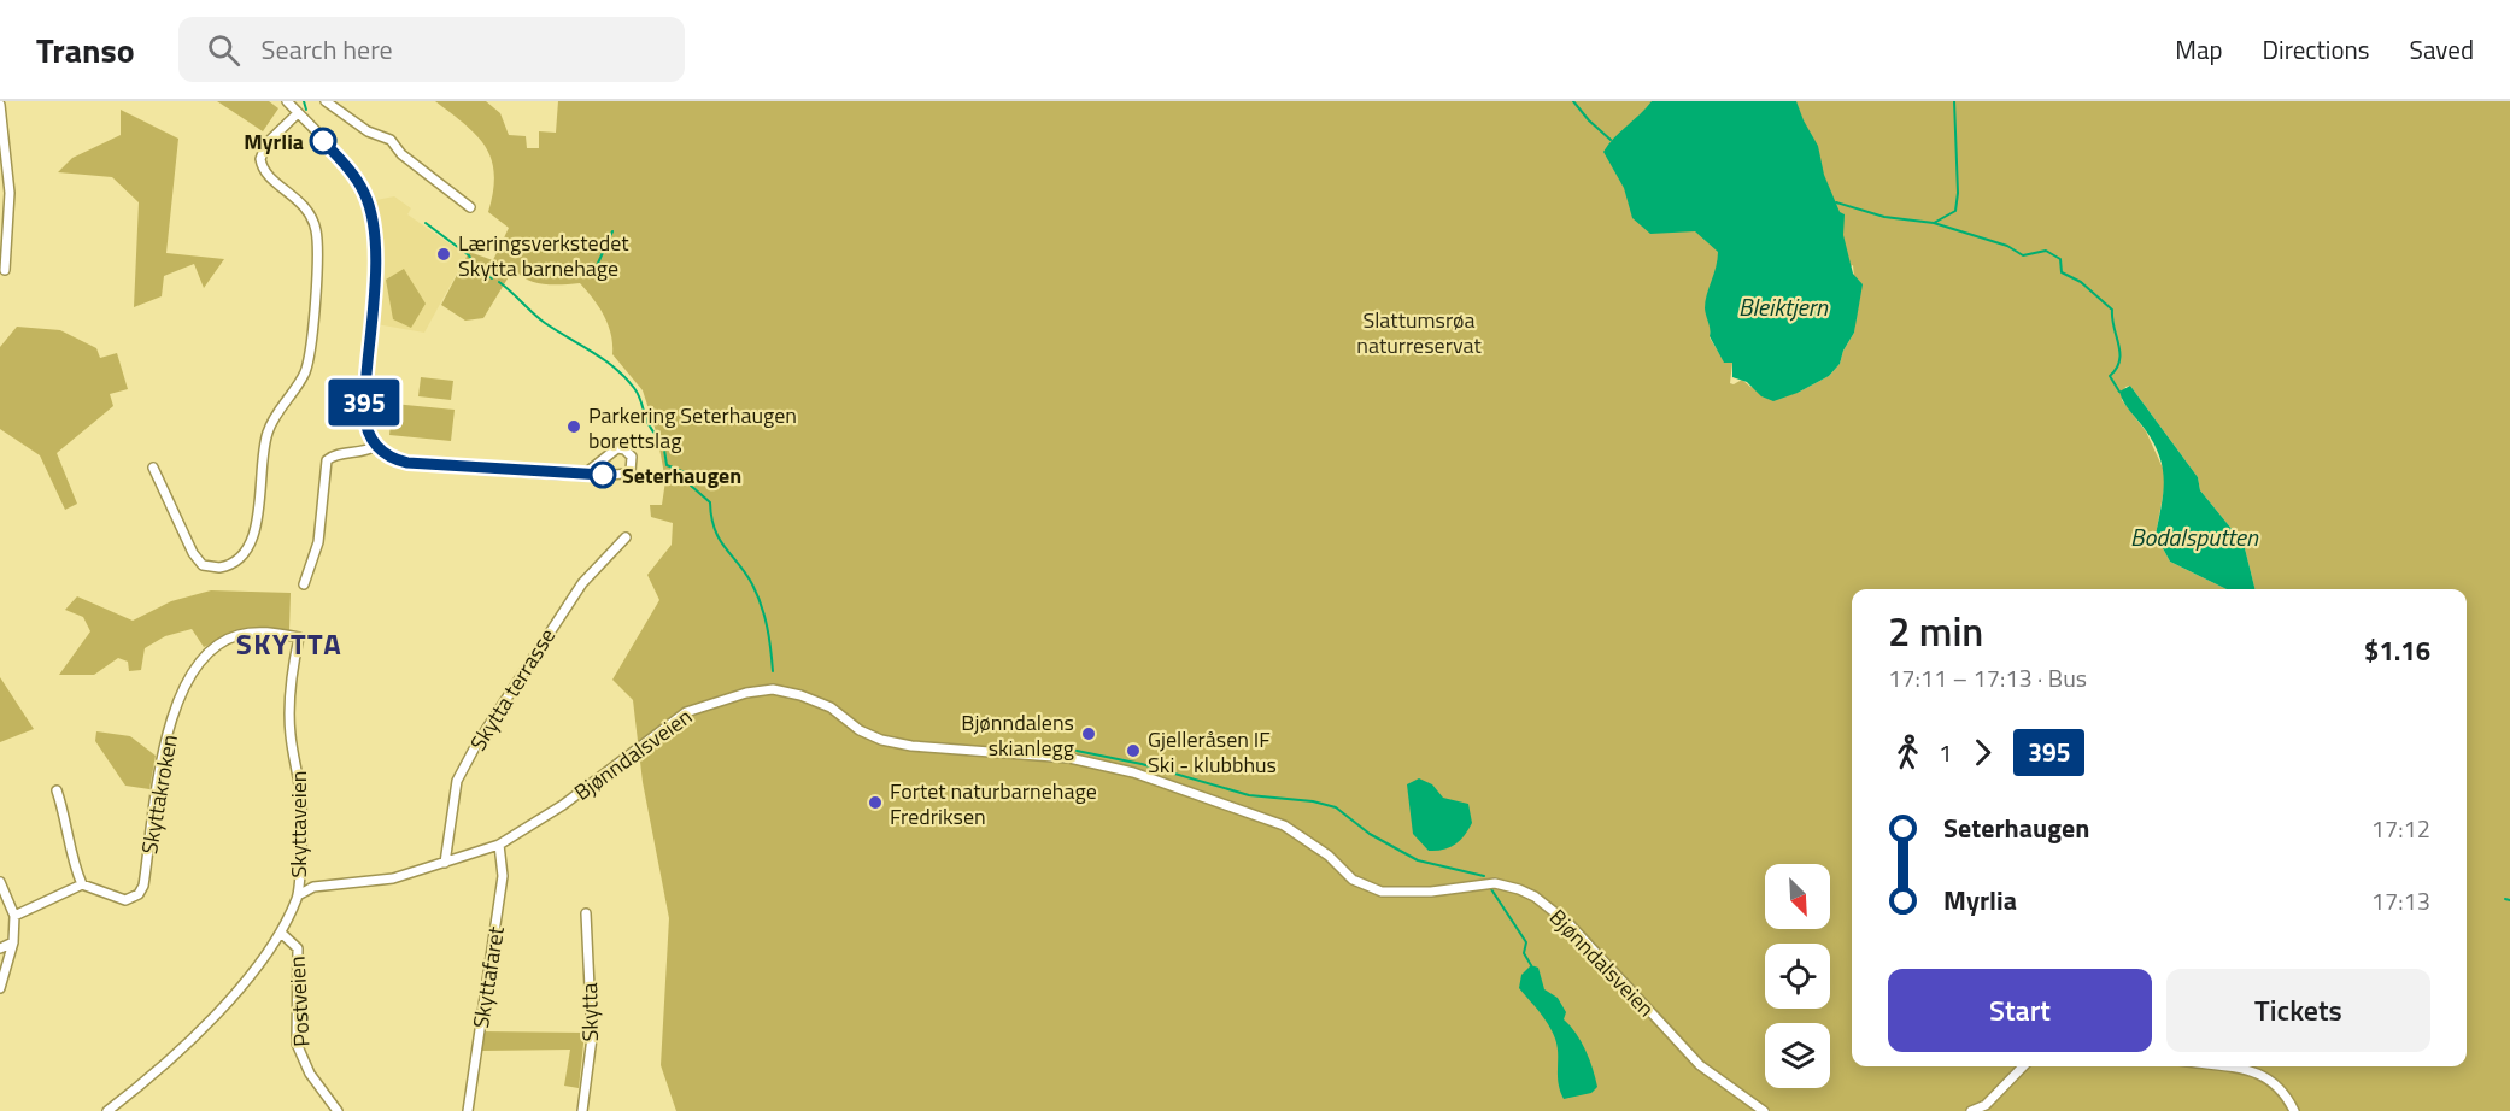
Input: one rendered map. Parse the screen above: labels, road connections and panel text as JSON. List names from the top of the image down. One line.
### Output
{"streets":{"street":["Skytta terrasse","Bjønndalsveien","Skyttakroken","Skyttaveien","Skyttafaret","Postveien","Skytta"]},"crossings":[["Skytta terrasse","Bjønndalsveien"],["Bjønndalsveien","Skyttaveien"],["Bjønndalsveien","Skyttafaret"],["Skyttakroken","Skyttaveien"],["Skyttaveien","Postveien"]],"districts":["SKYTTA"],"water":["Bleiktjern","Bodalsputten"],"parks":["Slattumsrøa naturreservat"],"places":["Myrlia","Læringsverkstedet Skytta barnehage","Parkering Seterhaugen borettslag","Seterhaugen","Bjønndalens skianlegg","Gjelleråsen IF Ski - klubbhus","Fortet naturbarnehage Fredriksen"],"lines":["bus line 395"],"north":"bottom right","page":{"header":"Transo","search":"Search here","nav":["Map","Directions","Saved"],"on_map":"395","heading":["2 min","17:11 – 17:13 · Bus","$1.16"],"legs":["1","395"],"list":[{"name":"Seterhaugen","value":"17:12"},{"name":"Myrlia","value":"17:13"}],"buttons":["Start","Tickets"]}}
